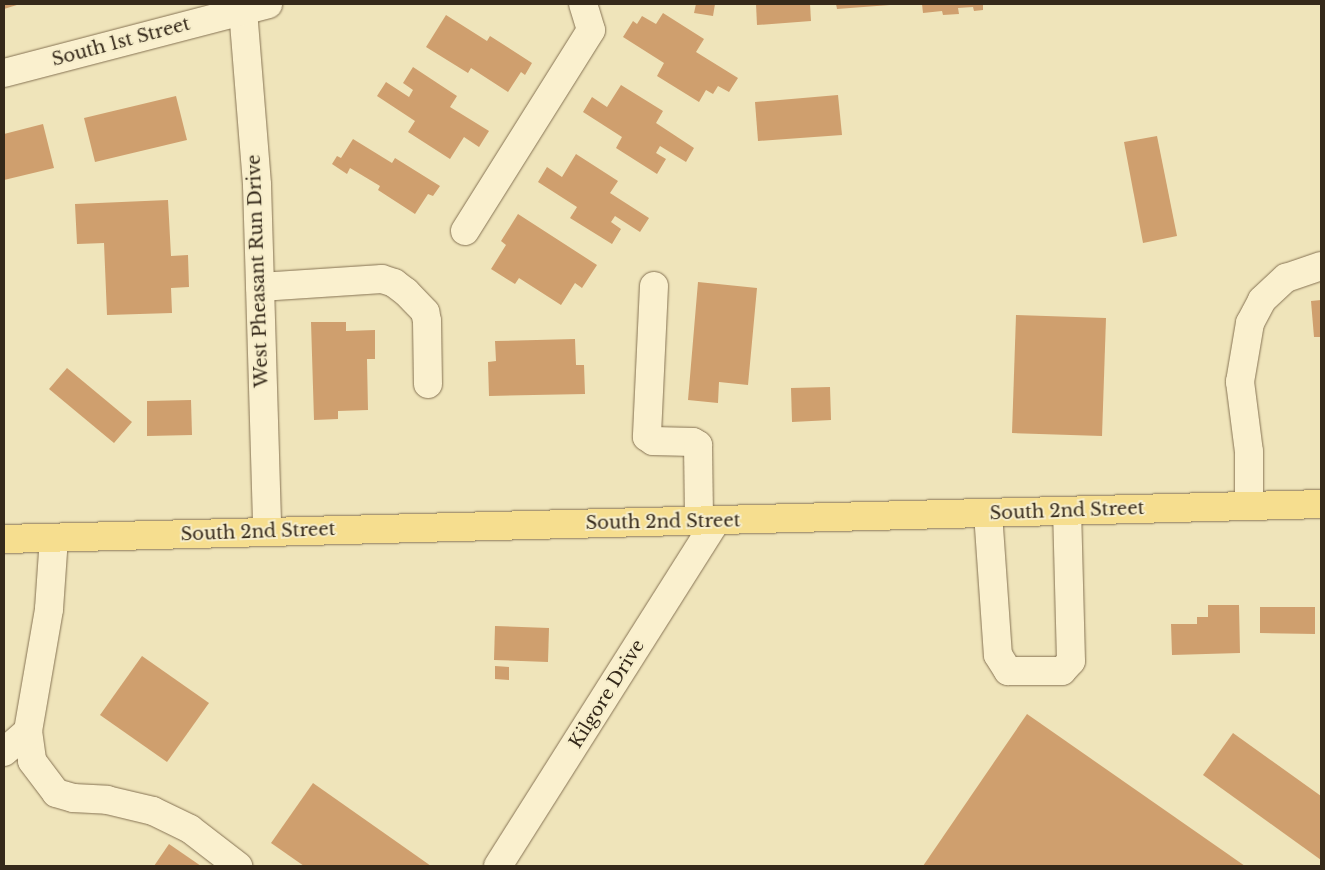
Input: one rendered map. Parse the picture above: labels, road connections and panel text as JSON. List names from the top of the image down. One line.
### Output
{"streets":{"main road":["South 2nd Street"],"street":["South 1st Street","West Pheasant Run Drive","Kilgore Drive"]},"crossings":[["South 1st Street","West Pheasant Run Drive"],["West Pheasant Run Drive","South 2nd Street"],["South 2nd Street","Kilgore Drive"]]}
